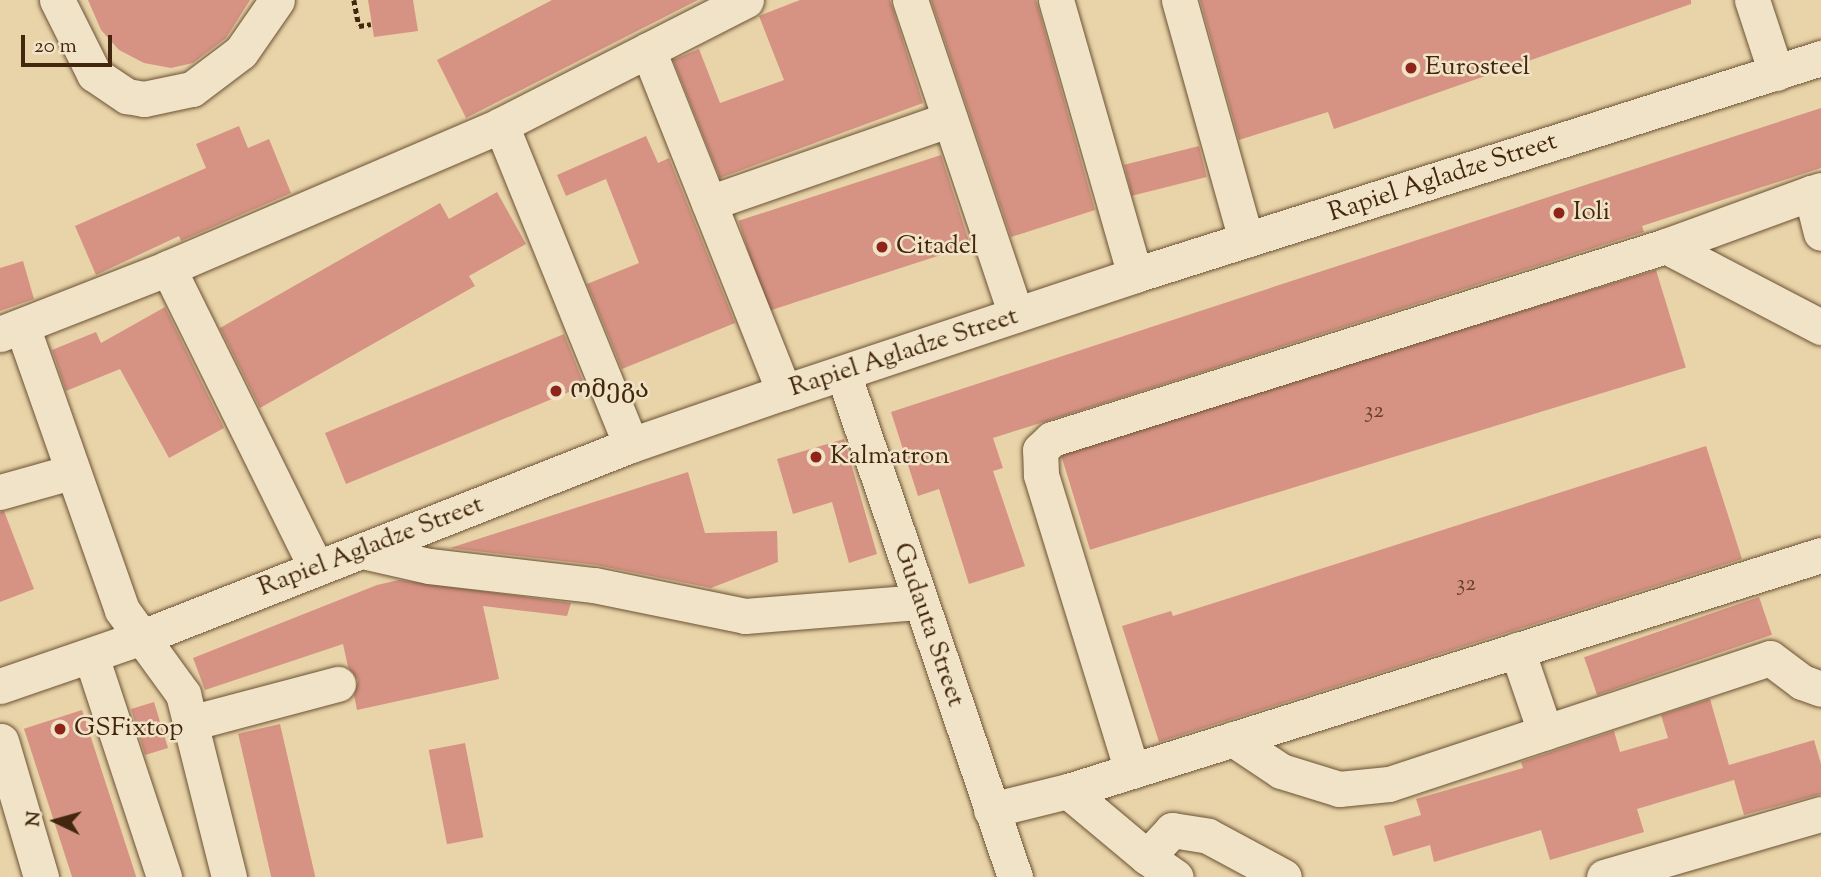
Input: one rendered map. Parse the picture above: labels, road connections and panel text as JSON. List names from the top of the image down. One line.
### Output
{"streets":{"street":["Rapiel Agladze Street","Gudauta Street"]},"crossings":[["Rapiel Agladze Street","Gudauta Street"]],"places":["Eurosteel","Ioli","Citadel","ომეგა","Kalmatron","GSFixtop"],"house_numbers":["32","32"],"scale_bar":"20 m","north":"left"}
